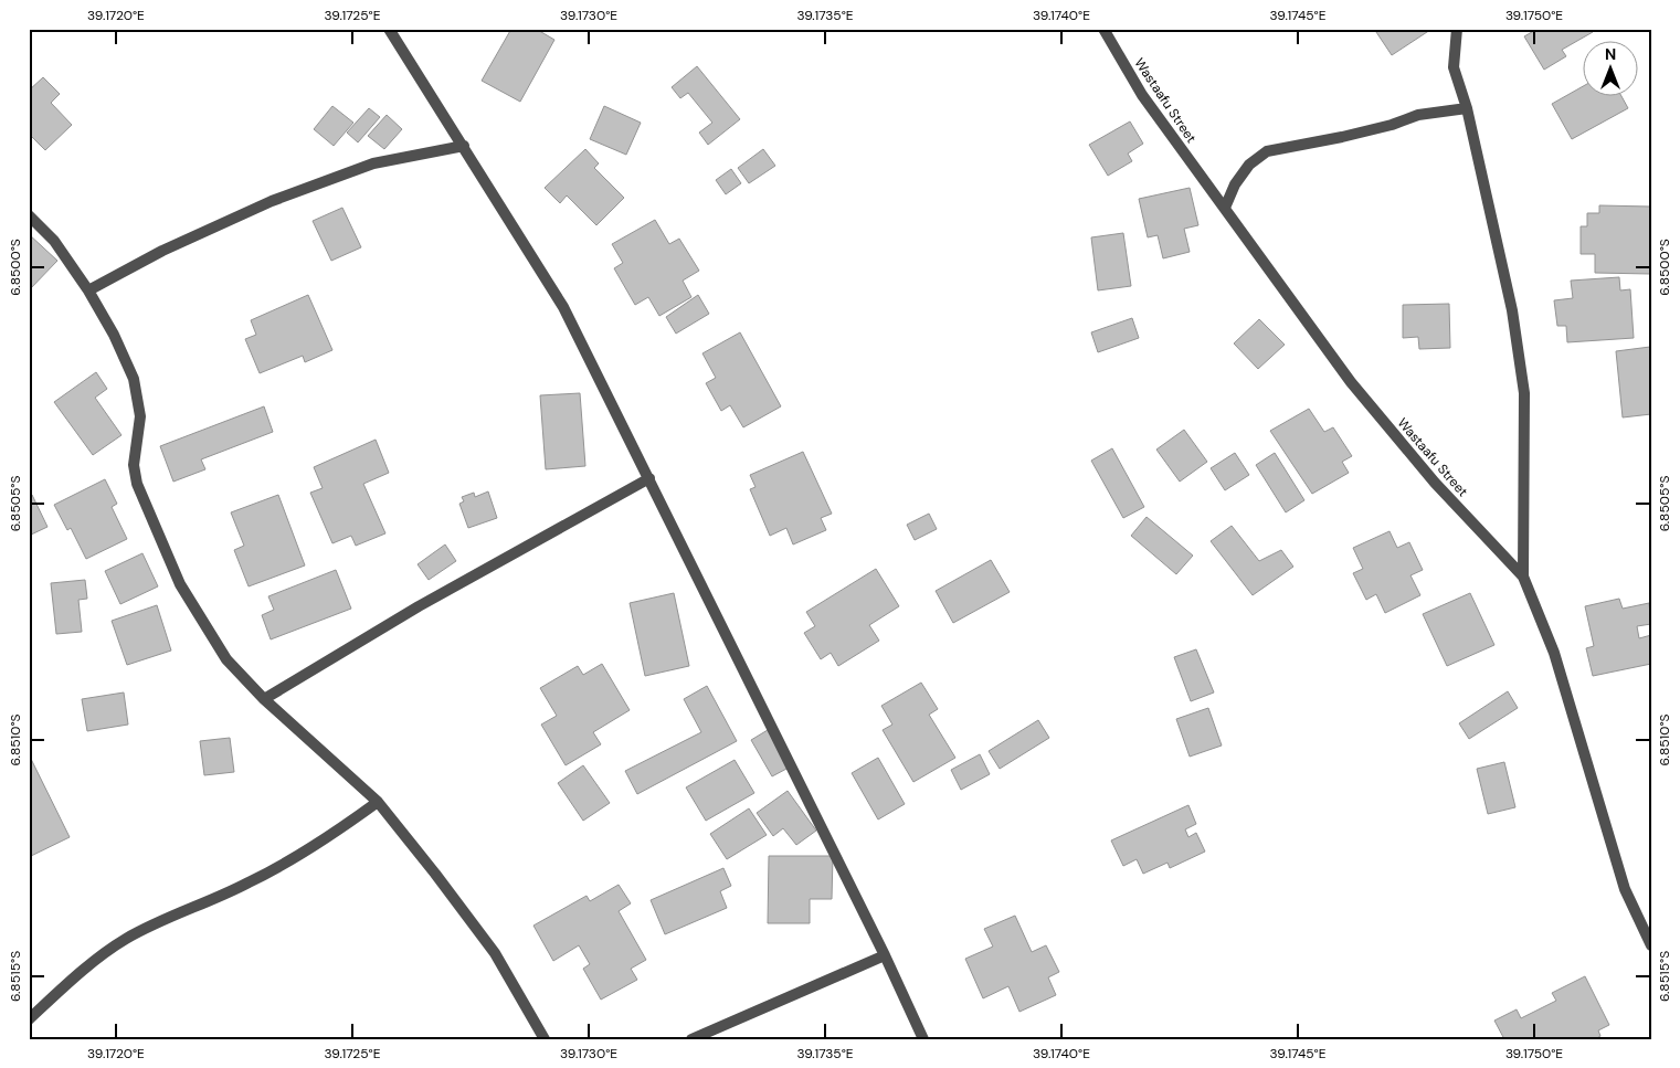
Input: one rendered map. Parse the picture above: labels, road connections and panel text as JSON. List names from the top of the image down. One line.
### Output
{"streets":{"street":["Wastaafu Street"]},"north":"top","coordinates":["39.1720°E","39.1725°E","39.1730°E","39.1735°E","39.1740°E","39.1745°E","39.1750°E","6.8500°S","6.8505°S","6.8510°S","6.8515°S"]}
